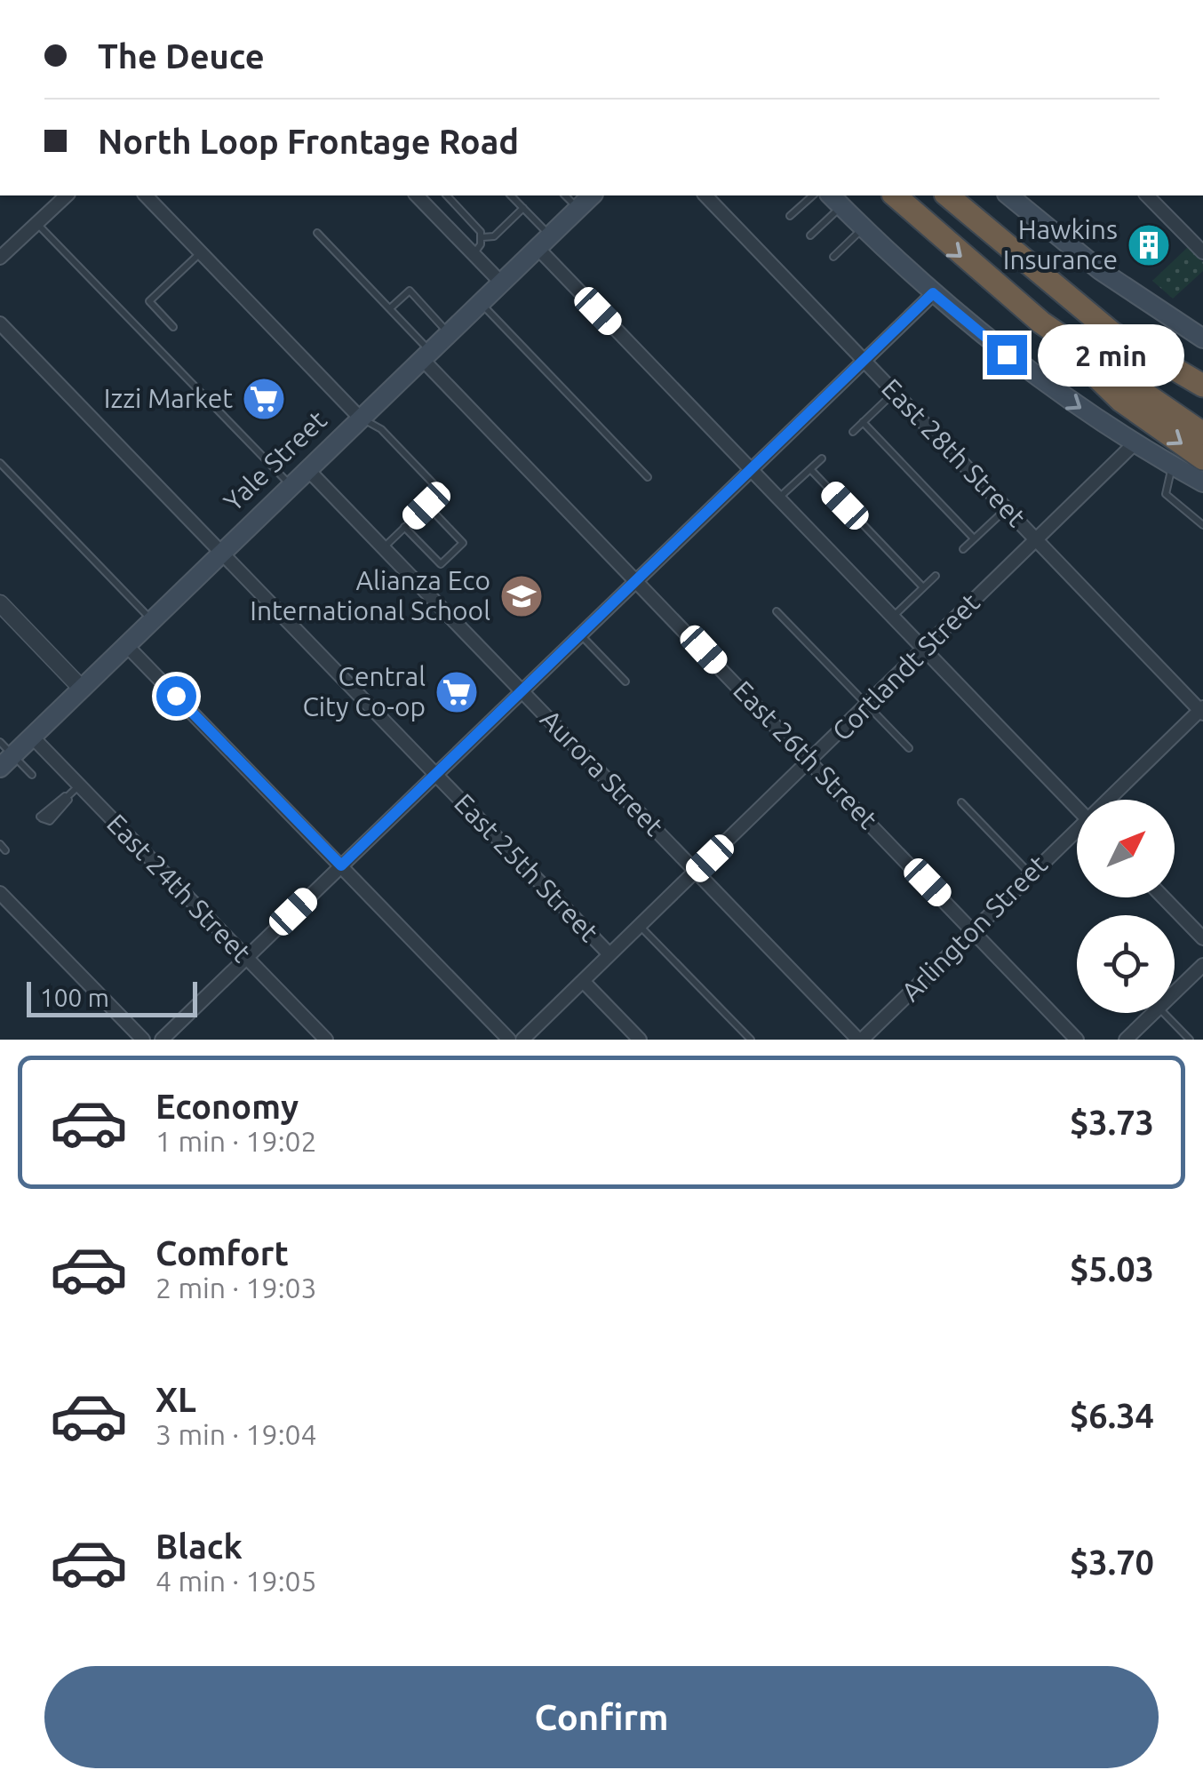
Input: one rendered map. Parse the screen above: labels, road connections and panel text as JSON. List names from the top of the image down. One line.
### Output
{"streets":{"main road":["Yale Street"],"street":["East 28th Street","Cortlandt Street","East 26th Street","Aurora Street","East 25th Street","East 24th Street","Arlington Street"]},"crossings":[["East 28th Street","Cortlandt Street"],["East 28th Street","Arlington Street"],["Yale Street","East 26th Street"],["Yale Street","Aurora Street"],["Yale Street","East 25th Street"],["Yale Street","East 24th Street"],["Cortlandt Street","East 26th Street"],["Cortlandt Street","Aurora Street"],["Cortlandt Street","East 25th Street"],["East 26th Street","Arlington Street"],["Aurora Street","Arlington Street"]],"places":{"building":["Hawkins Insurance"],"supermarket":["Izzi Market","Central City Co-op"],"school or university":["Alianza Eco International School"]},"scale_bar":"100 m","north":"top right","page":{"banner":["The Deuce","North Loop Frontage Road"],"bubble":"2 min","scale":"100 m","list":[{"name":"Economy","note":"1 min · 19:02","value":"$3.73"},{"name":"Comfort","note":"2 min · 19:03","value":"$5.03"},{"name":"XL","note":"3 min · 19:04","value":"$6.34"},{"name":"Black","note":"4 min · 19:05","value":"$3.70"}],"buttons":"Confirm"}}
